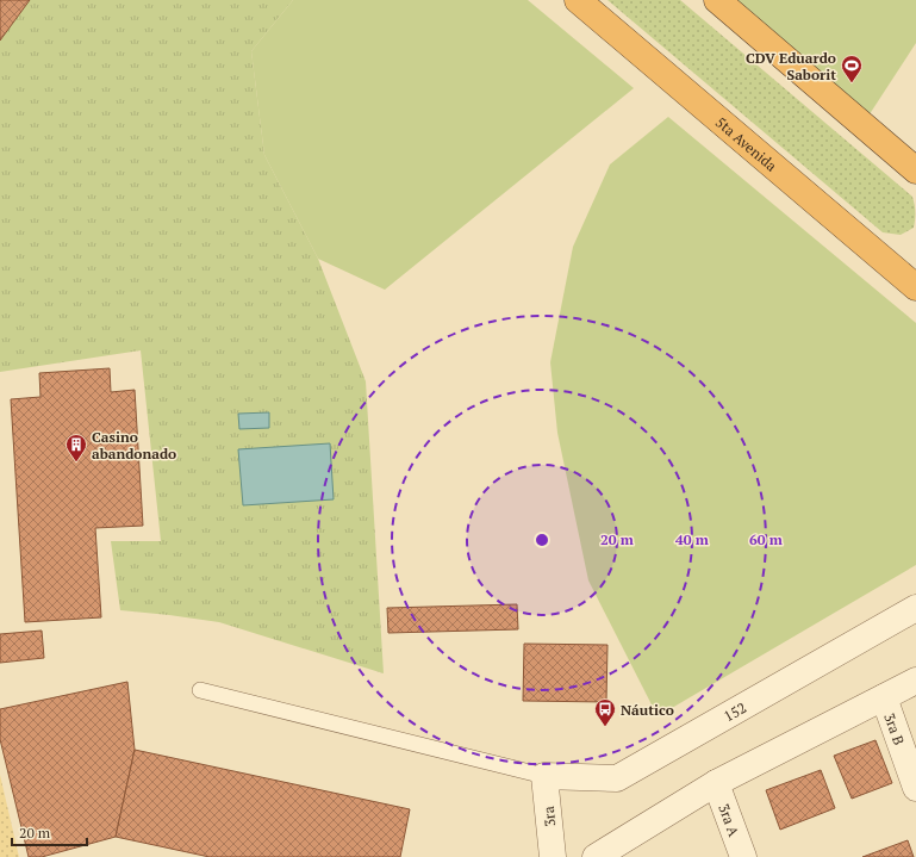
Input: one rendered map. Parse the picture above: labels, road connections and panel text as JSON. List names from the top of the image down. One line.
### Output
{"streets":{"highway":["5ta Avenida"],"street":["152","3ra B","3ra","3ra A"]},"crossings":[["152","3ra"]],"places":{"sports":["CDV Eduardo Saborit"],"building":["Casino abandonado"],"bus stop":["Náutico"]},"scale_bar":"20 m","rings":["20 m","40 m","60 m"]}
